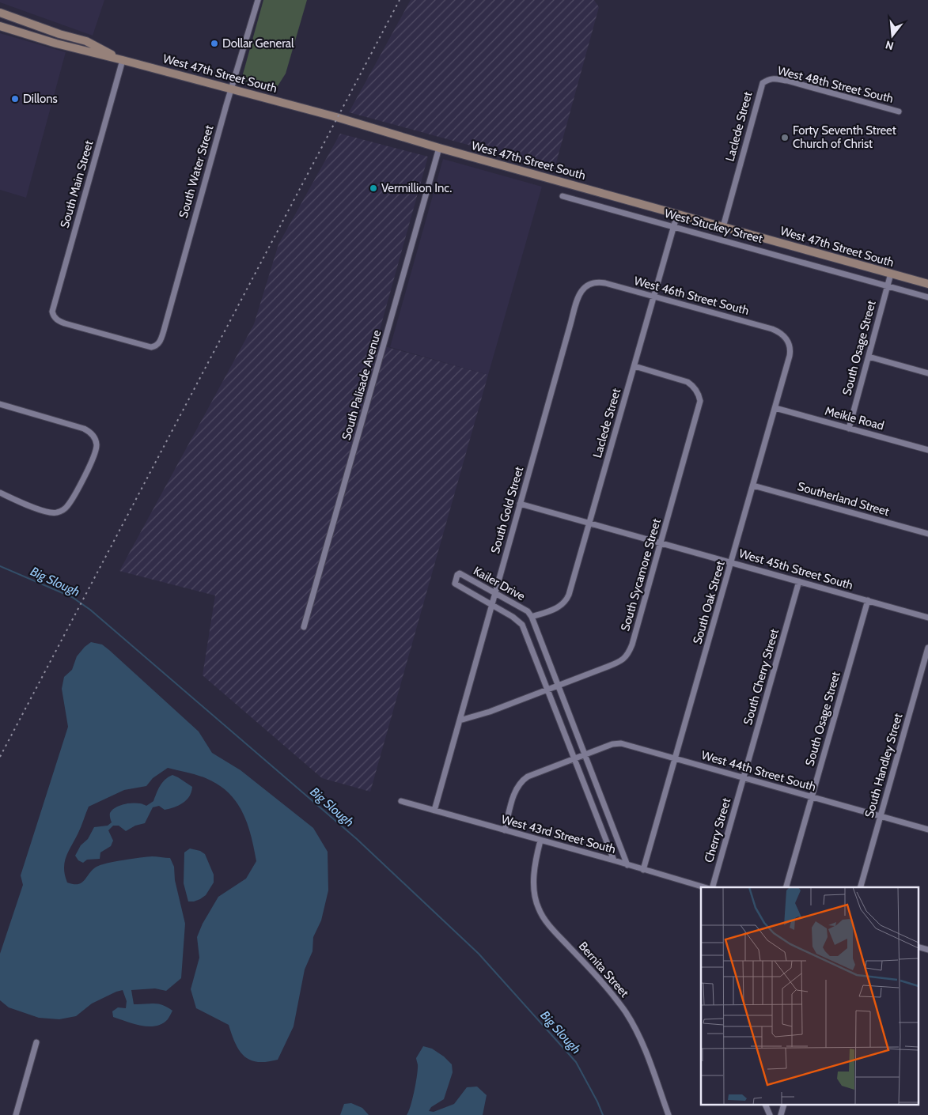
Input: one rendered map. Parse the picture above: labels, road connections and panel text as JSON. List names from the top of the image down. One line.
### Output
{"streets":{"street":["West 47th Street South","West 48th Street South","Laclede Street","South Water Street","South Main Street","West Stuckey Street","West 46th Street South","South Osage Street","South Palisade Avenue","Meikle Road","Southerland Street","South Gold Street","West 45th Street South","South Sycamore Street","Kailer Drive","South Oak Street","South Cherry Street","South Handley Street","West 44th Street South","Cherry Street","West 43rd Street South","Bernita Street"]},"crossings":[["West 47th Street South","Laclede Street"],["West 47th Street South","South Water Street"],["West 47th Street South","South Main Street"],["West 47th Street South","South Osage Street"],["West 47th Street South","South Palisade Avenue"],["West 48th Street South","Laclede Street"],["Laclede Street","West Stuckey Street"],["Laclede Street","West 46th Street South"],["Laclede Street","West 45th Street South"],["Laclede Street","South Sycamore Street"],["Laclede Street","Kailer Drive"],["South Water Street","South Main Street"],["West Stuckey Street","South Osage Street"],["West 46th Street South","South Gold Street"],["West 46th Street South","South Oak Street"],["South Osage Street","Meikle Road"],["South Osage Street","West 45th Street South"],["South Osage Street","West 44th Street South"],["Meikle Road","South Oak Street"],["Southerland Street","South Oak Street"],["South Gold Street","West 45th Street South"],["South Gold Street","South Sycamore Street"],["South Gold Street","Kailer Drive"],["South Gold Street","West 43rd Street South"],["West 45th Street South","South Sycamore Street"],["West 45th Street South","South Oak Street"],["West 45th Street South","South Cherry Street"],["South Sycamore Street","Kailer Drive"],["Kailer Drive","West 44th Street South"],["Kailer Drive","West 43rd Street South"],["South Oak Street","West 44th Street South"],["South Oak Street","West 43rd Street South"],["South Cherry Street","West 44th Street South"],["South Cherry Street","Cherry Street"],["South Handley Street","West 44th Street South"],["West 44th Street South","Cherry Street"],["West 43rd Street South","Bernita Street"]],"water":["Big Slough"],"places":["Dollar General","Dillons","Forty Seventh Street Church of Christ","Vermillion Inc."],"north":"bottom"}
